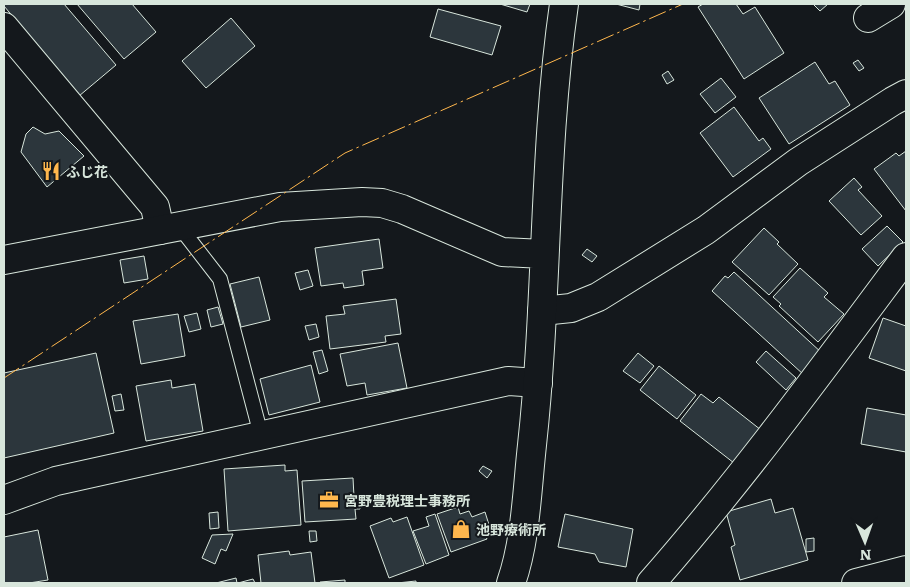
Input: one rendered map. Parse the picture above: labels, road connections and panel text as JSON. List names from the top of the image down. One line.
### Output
{"places":{"restaurant":["ふじ花"],"office":["宮野豊税理士事務所"],"shop":["池野療術所"]},"north":"bottom"}
